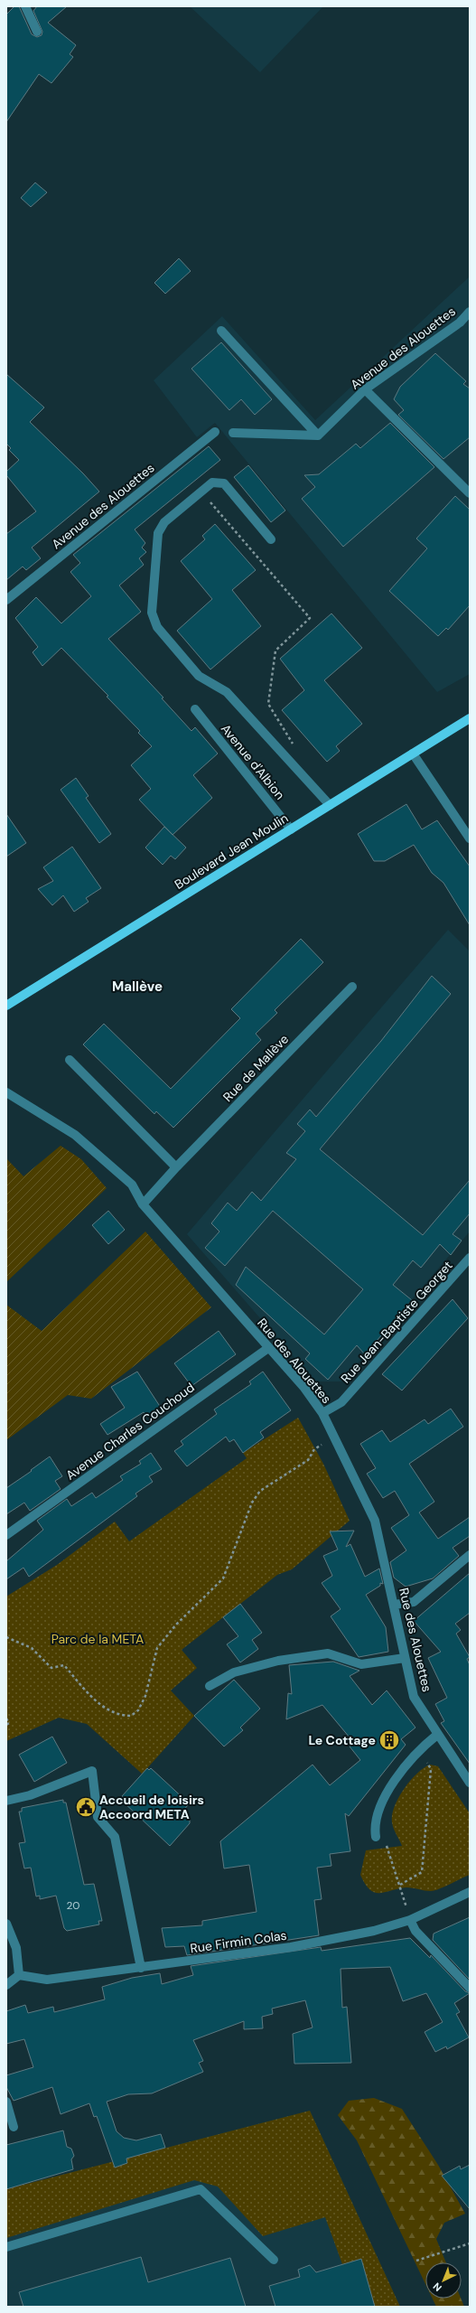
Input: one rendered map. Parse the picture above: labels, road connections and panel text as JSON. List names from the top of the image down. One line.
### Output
{"streets":{"main road":["Boulevard Jean Moulin"],"street":["Avenue des Alouettes","Avenue d'Albion","Rue de Mallève","Rue Jean-Baptiste Georget","Rue des Alouettes","Avenue Charles Couchoud","Rue Firmin Colas"]},"crossings":[["Avenue d'Albion","Boulevard Jean Moulin"],["Rue de Mallève","Rue des Alouettes"],["Rue Jean-Baptiste Georget","Rue des Alouettes"],["Rue des Alouettes","Avenue Charles Couchoud"]],"districts":["Mallève"],"parks":["Parc de la META"],"places":{"building":["Le Cottage"],"public building":["Accueil de loisirs Accoord META"]},"house_numbers":["20"],"north":"bottom left"}
